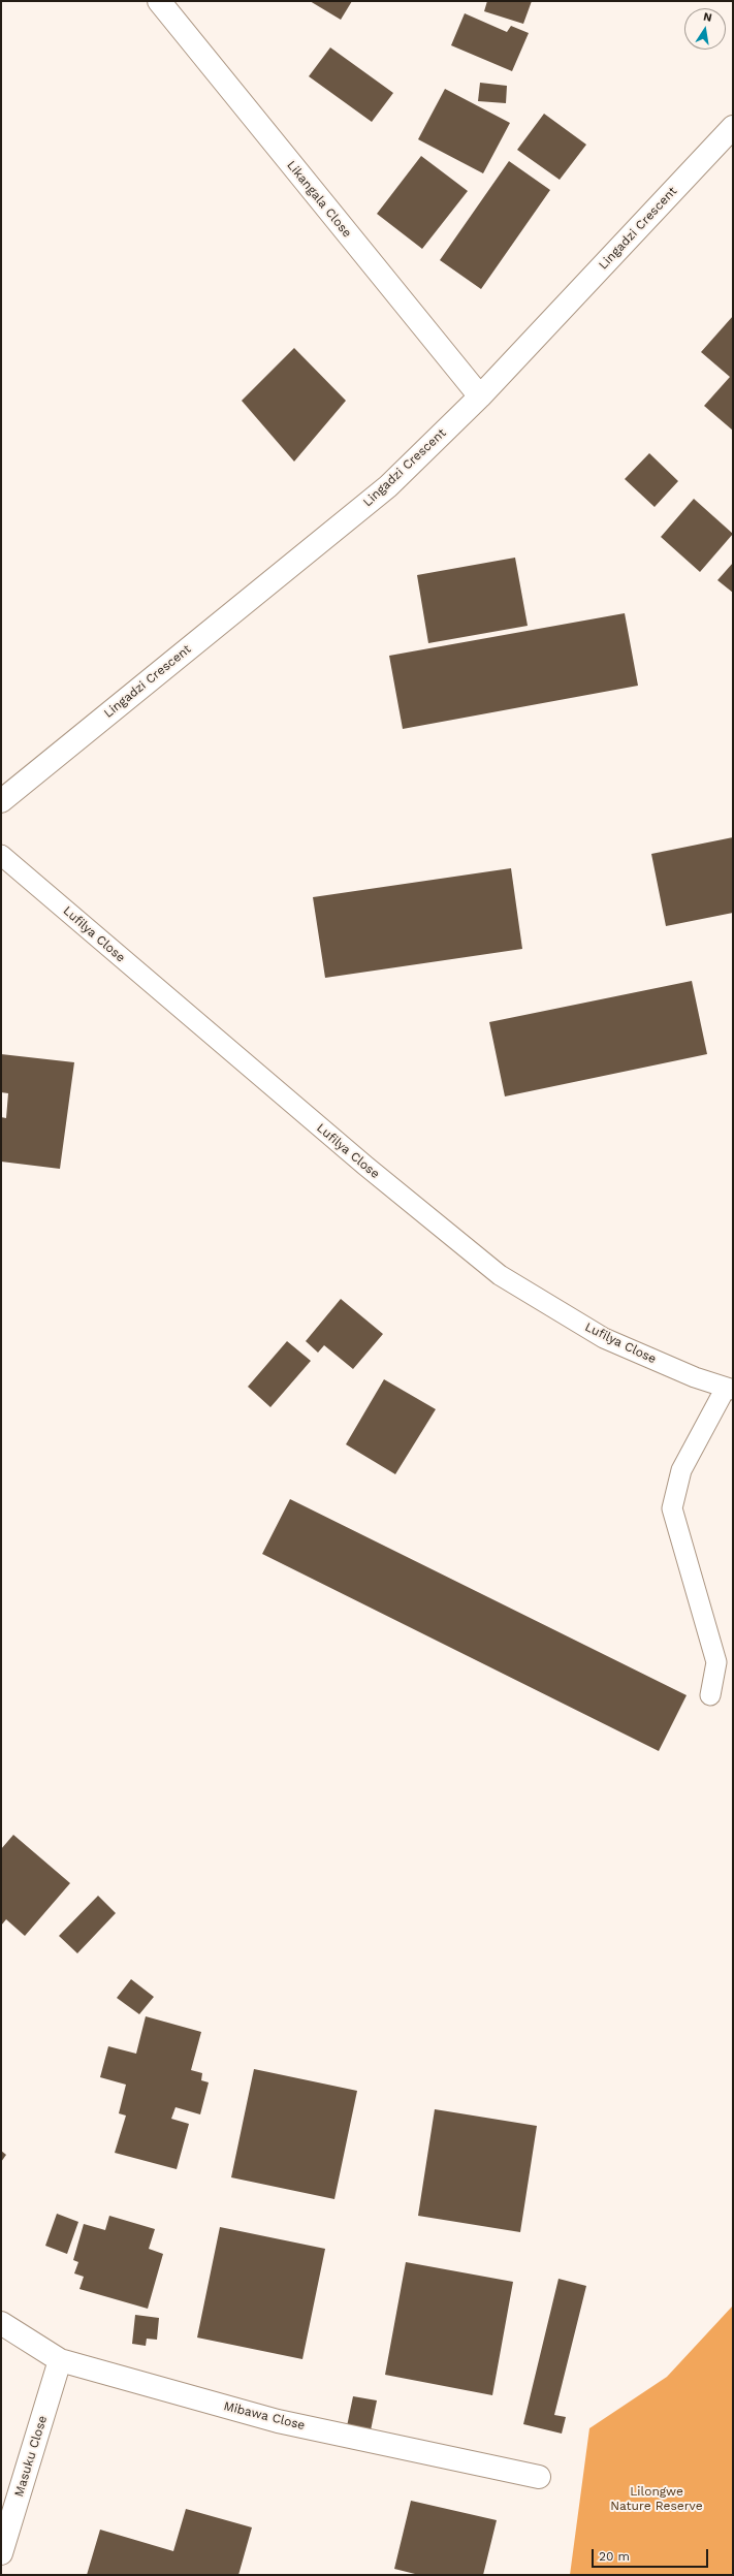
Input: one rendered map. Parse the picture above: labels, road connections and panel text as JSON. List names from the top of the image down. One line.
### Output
{"streets":{"street":["Likangala Close","Lingadzi Crescent","Mibawa Close","Masuku Close"],"lane":["Lufilya Close"]},"crossings":[["Likangala Close","Lingadzi Crescent"],["Mibawa Close","Masuku Close"]],"parks":["Lilongwe Nature Reserve"],"scale_bar":"20 m","north":"top"}
